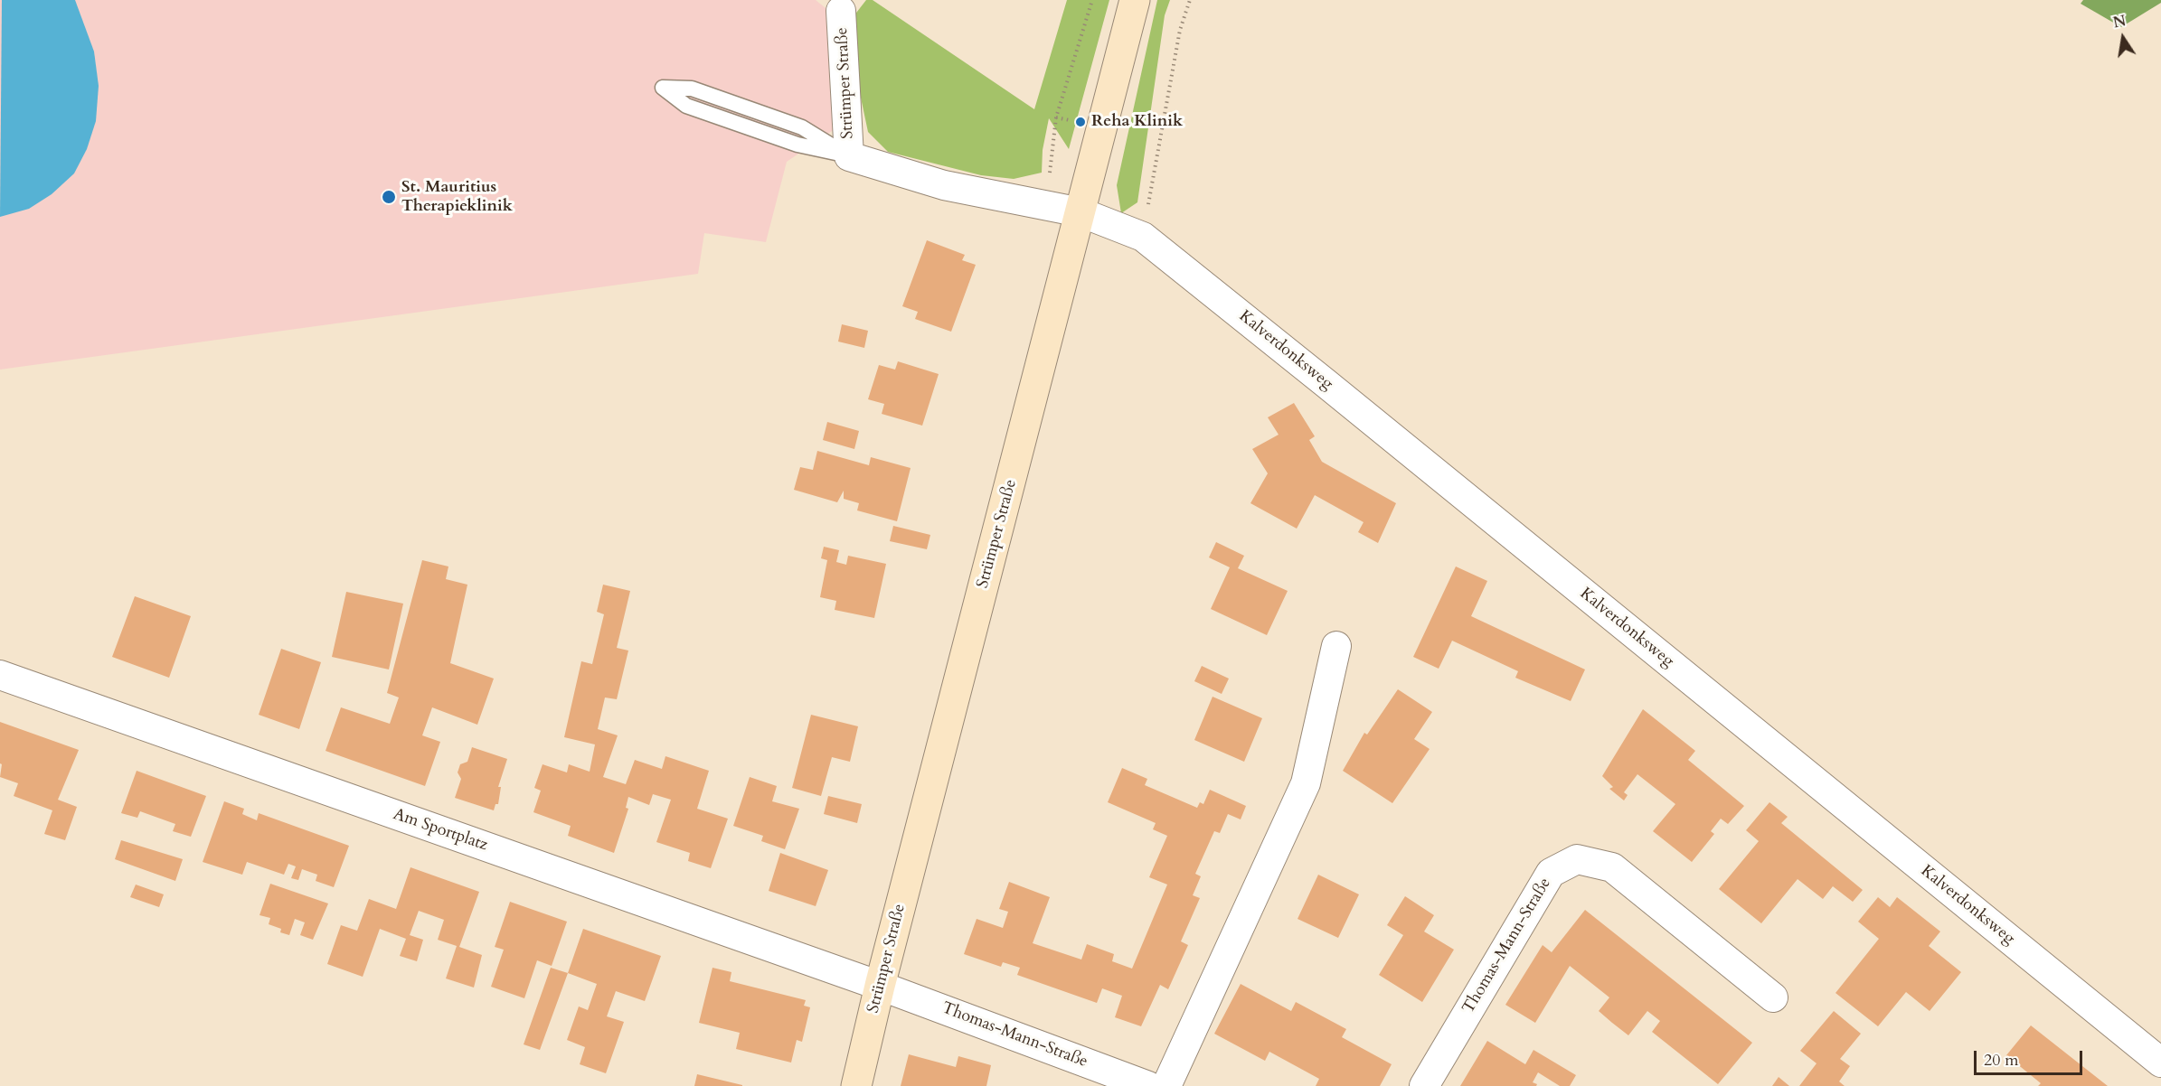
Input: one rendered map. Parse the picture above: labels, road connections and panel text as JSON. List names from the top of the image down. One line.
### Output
{"streets":{"main road":["Strümper Straße"],"street":["Kalverdonksweg","Am Sportplatz","Thomas-Mann-Straße"]},"crossings":[["Strümper Straße","Kalverdonksweg"],["Strümper Straße","Am Sportplatz"],["Strümper Straße","Thomas-Mann-Straße"],["Am Sportplatz","Thomas-Mann-Straße"]],"places":["Reha Klinik","St. Mauritius Therapieklinik"],"scale_bar":"20 m","north":"top"}
